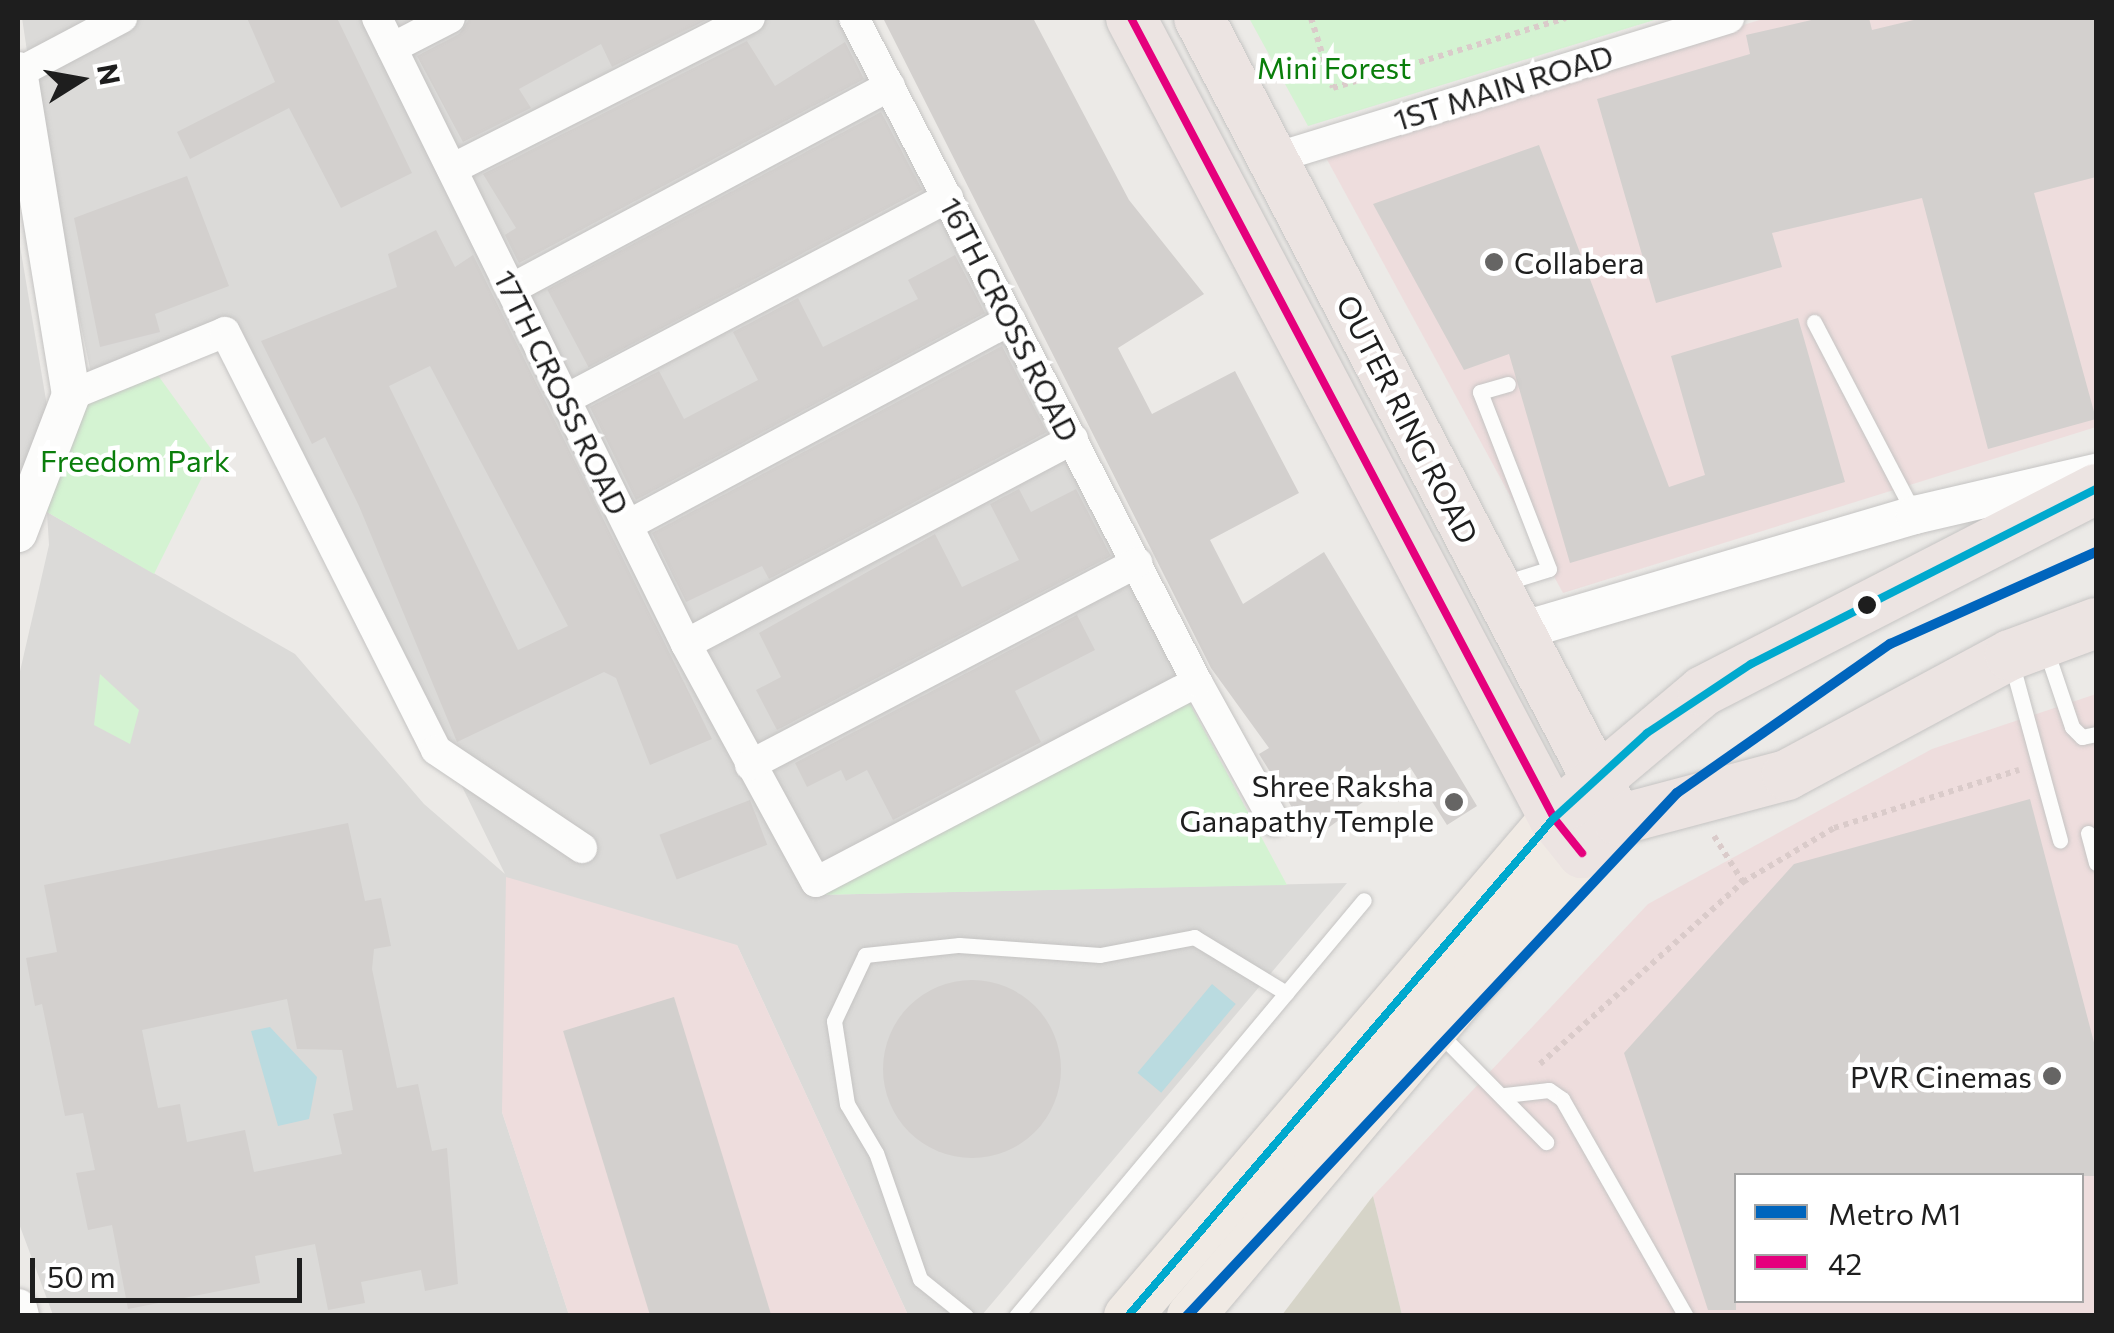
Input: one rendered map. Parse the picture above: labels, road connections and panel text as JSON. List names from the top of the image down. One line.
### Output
{"streets":{"highway":["OUTER RING ROAD"],"street":["1ST MAIN ROAD","16TH CROSS ROAD","17TH CROSS ROAD"]},"crossings":[["1ST MAIN ROAD","OUTER RING ROAD"],["16TH CROSS ROAD","17TH CROSS ROAD"]],"parks":["Mini Forest","Freedom Park"],"places":["Collabera","Shree Raksha Ganapathy Temple","PVR Cinemas"],"lines":["transit line 42","metro line M1"],"legend":["Metro M1","42"],"scale_bar":"50 m","north":"right"}
